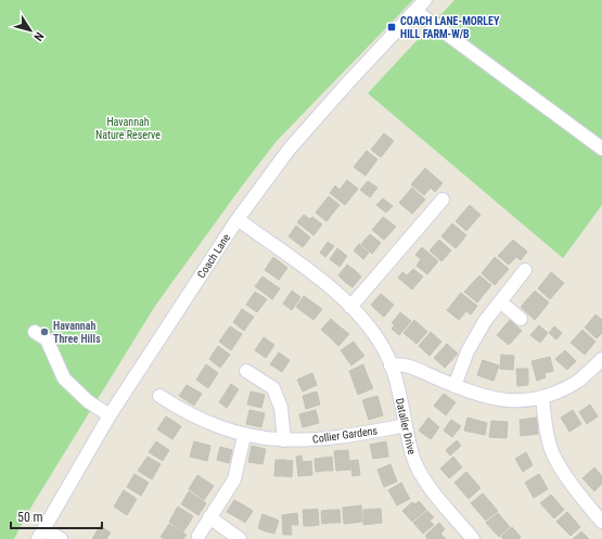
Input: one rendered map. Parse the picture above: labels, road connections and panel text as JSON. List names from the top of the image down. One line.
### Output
{"streets":{"street":["Coach Lane","Dataller Drive","Collier Gardens"]},"crossings":[["Coach Lane","Dataller Drive"],["Dataller Drive","Collier Gardens"]],"parks":["Havannah Nature Reserve"],"places":{"transit":["COACH LANE-MORLEY HILL FARM-W/B"],"other":["Havannah Three Hills"]},"scale_bar":"50 m","north":"bottom right"}
